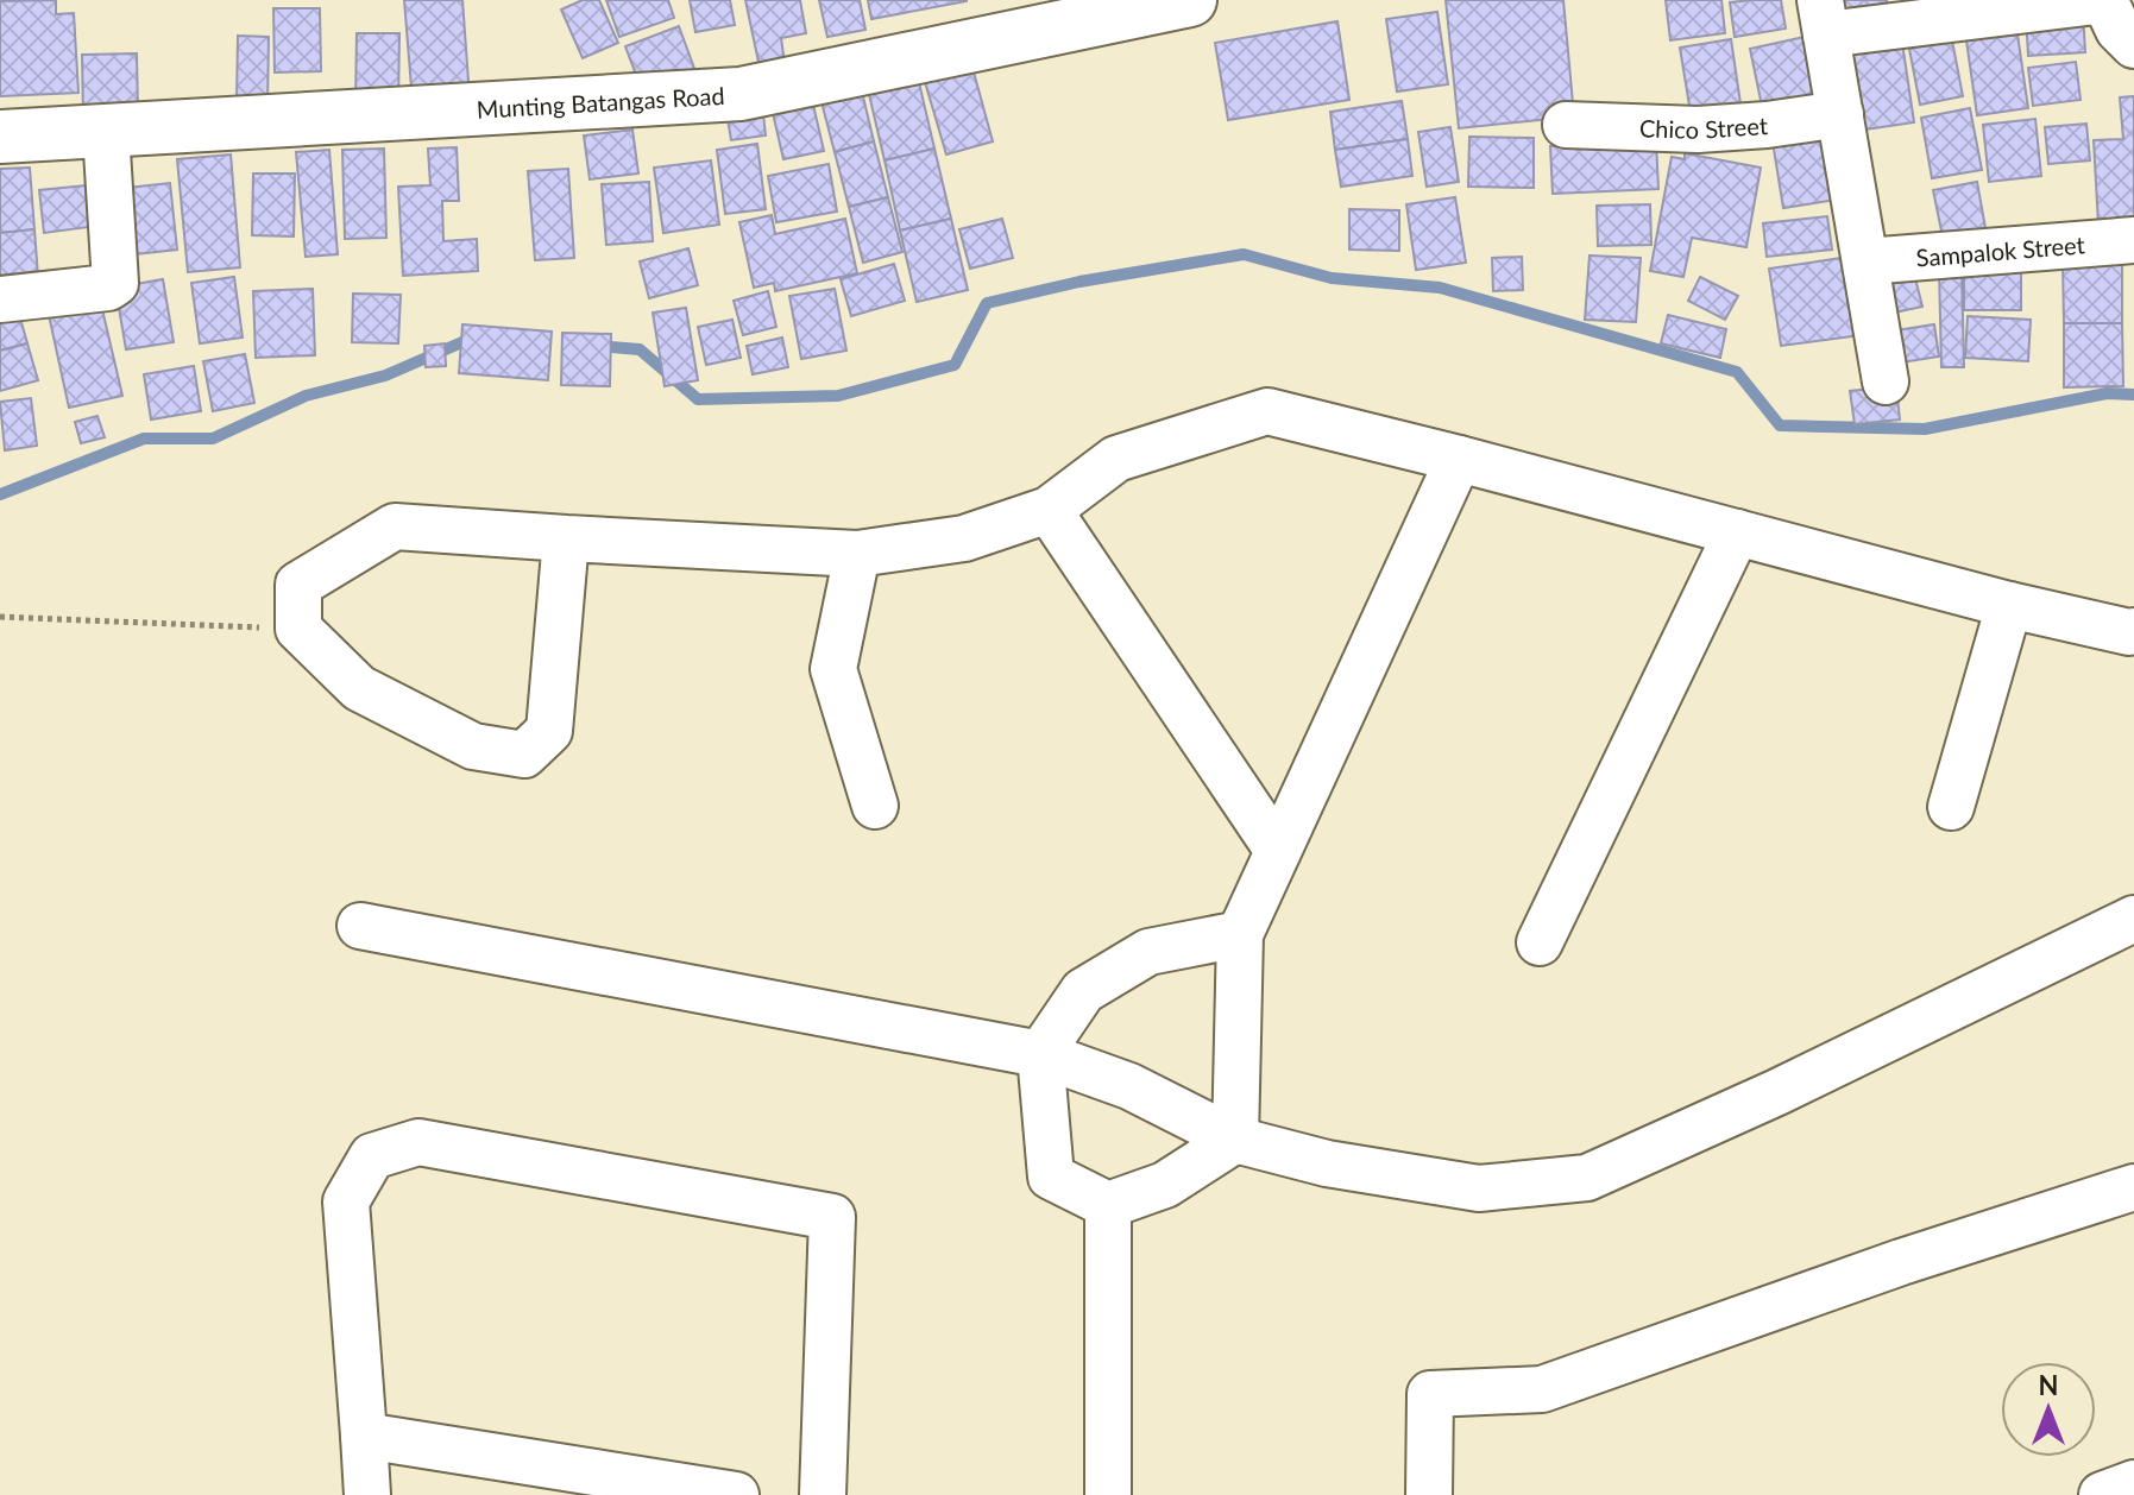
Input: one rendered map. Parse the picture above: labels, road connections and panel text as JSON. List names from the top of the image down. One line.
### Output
{"streets":{"street":["Munting Batangas Road","Chico Street","Sampalok Street"]},"north":"top"}
